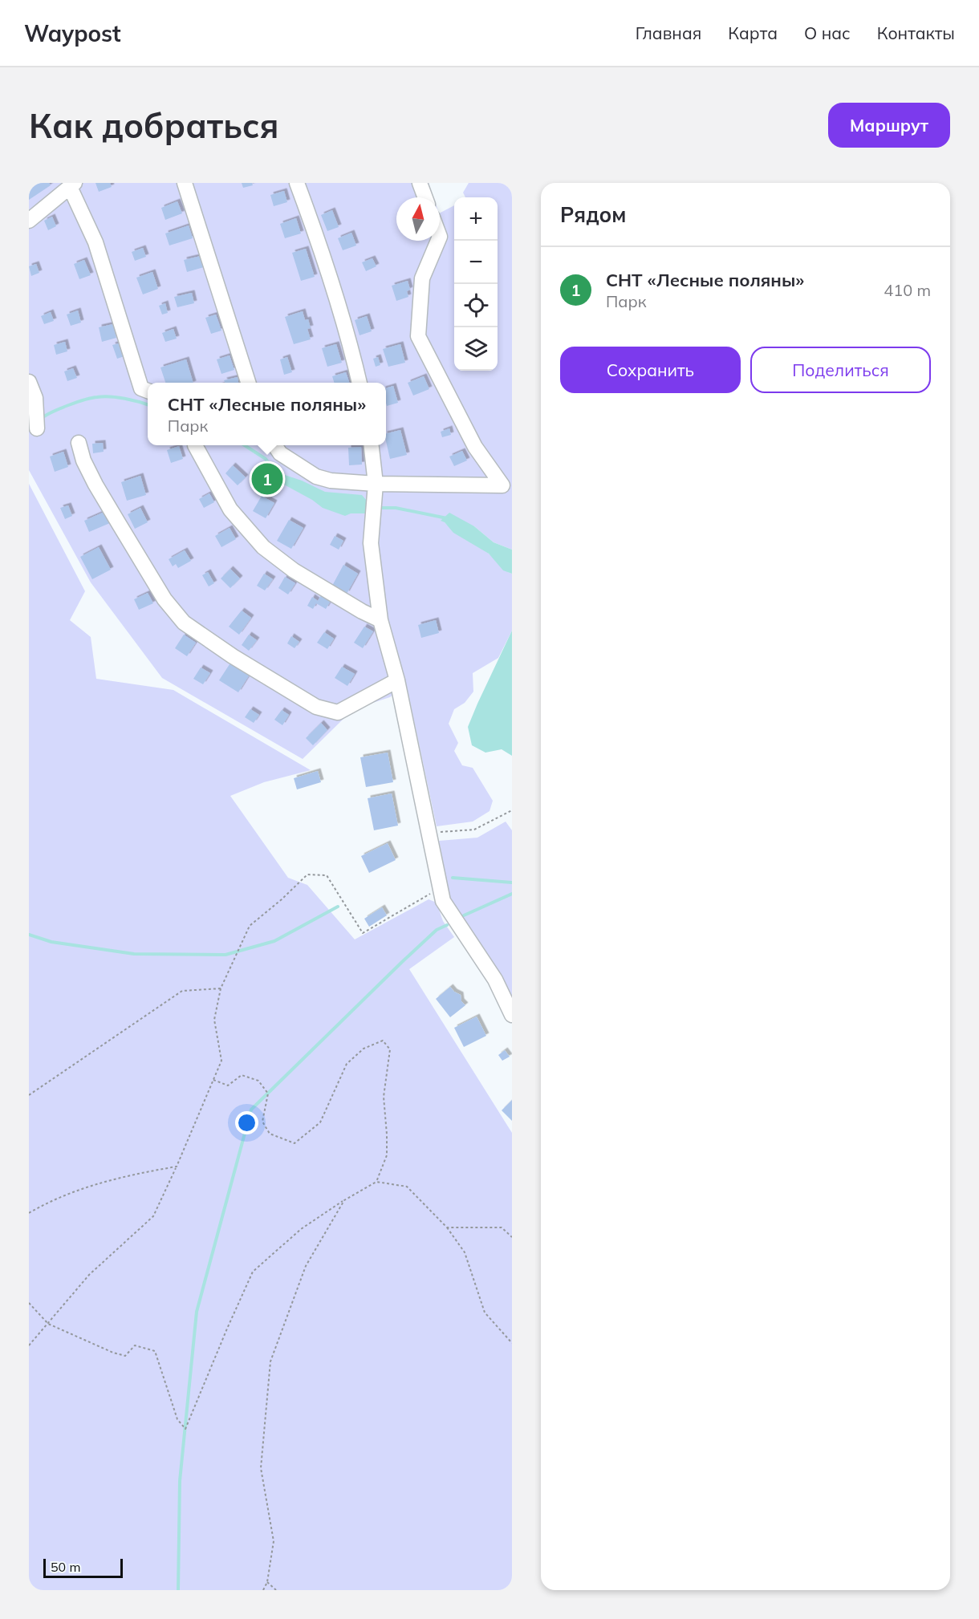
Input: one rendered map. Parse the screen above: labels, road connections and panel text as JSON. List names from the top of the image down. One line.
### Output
{"scale_bar":"50 m","north":"top","page":{"header":"Waypost","nav":["Главная","Карта","О нас","Контакты"],"buttons":["Маршрут",["Сохранить","Поделиться"]],"title":"Как добраться","heading":"Рядом","map_buttons":["+","−"],"list":[{"mark":"1","name":"СНТ «Лесные поляны»","note":"Парк","value":"410 m"}],"popup":["СНТ «Лесные поляны»","Парк"],"pins":"1","scale":"50 m"}}
